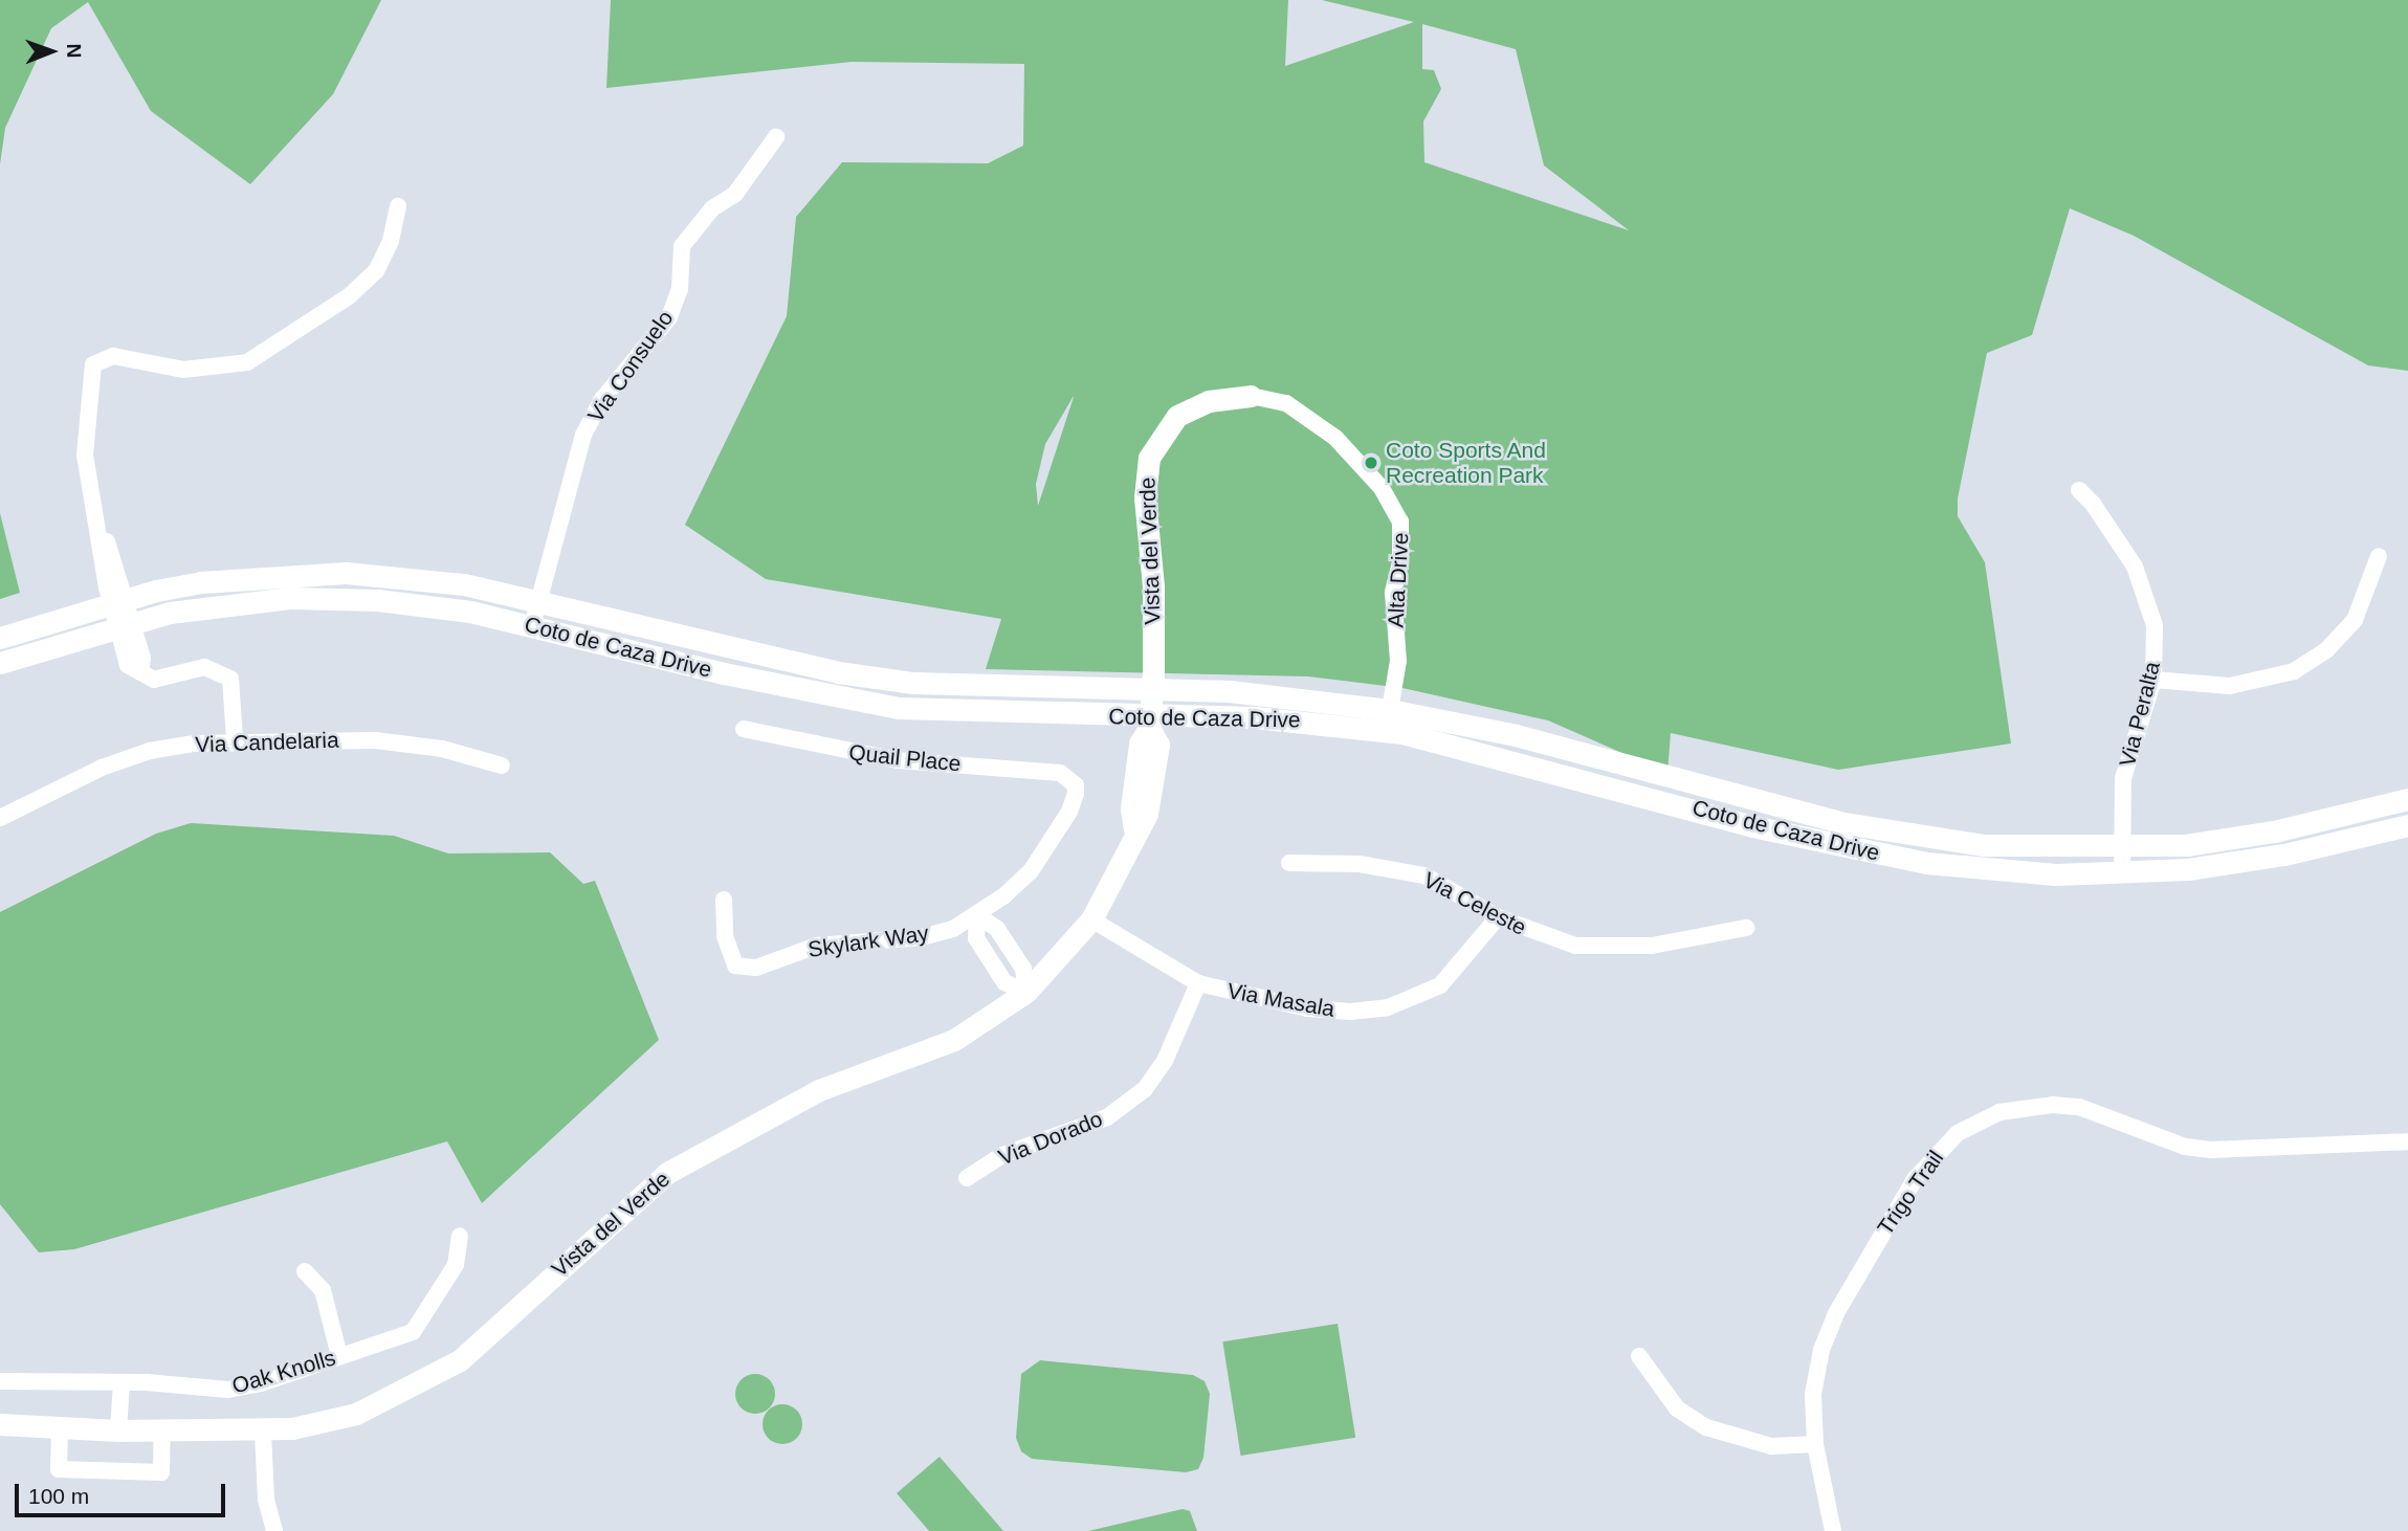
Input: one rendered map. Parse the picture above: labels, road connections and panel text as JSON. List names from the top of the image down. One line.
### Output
{"streets":{"main road":["Vista del Verde","Coto de Caza Drive"],"street":["Via Consuelo","Alta Drive","Via Peralta","Via Candelaria","Quail Place","Via Celeste","Skylark Way","Via Masala","Via Dorado","Trigo Trail","Oak Knolls"]},"crossings":[["Via Consuelo","Coto de Caza Drive"],["Vista del Verde","Alta Drive"],["Vista del Verde","Coto de Caza Drive"],["Vista del Verde","Via Masala"],["Alta Drive","Coto de Caza Drive"],["Coto de Caza Drive","Via Peralta"],["Quail Place","Skylark Way"],["Via Celeste","Via Masala"],["Via Masala","Via Dorado"]],"places":["Coto Sports And Recreation Park"],"scale_bar":"100 m","north":"right"}
